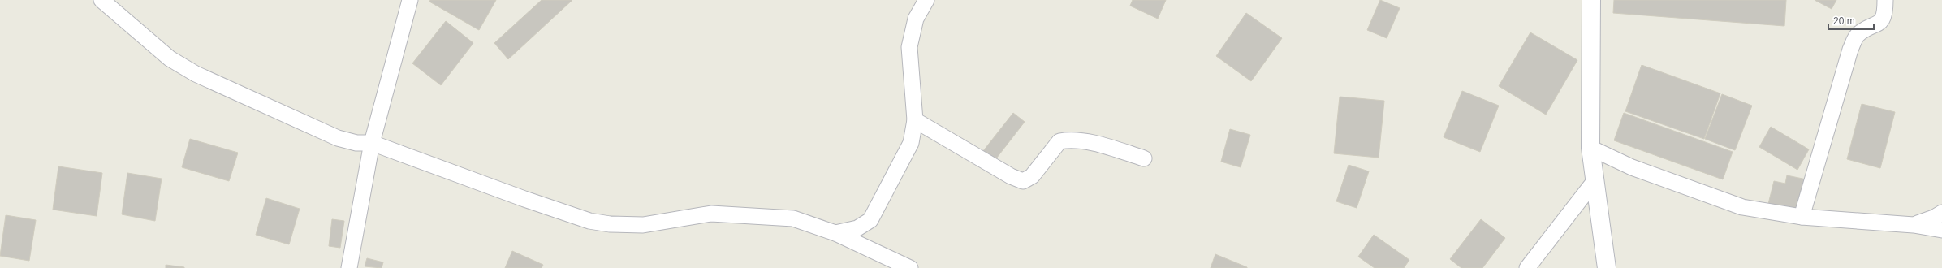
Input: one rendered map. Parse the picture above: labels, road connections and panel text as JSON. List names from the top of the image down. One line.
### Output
{"scale_bar":"20 m"}
